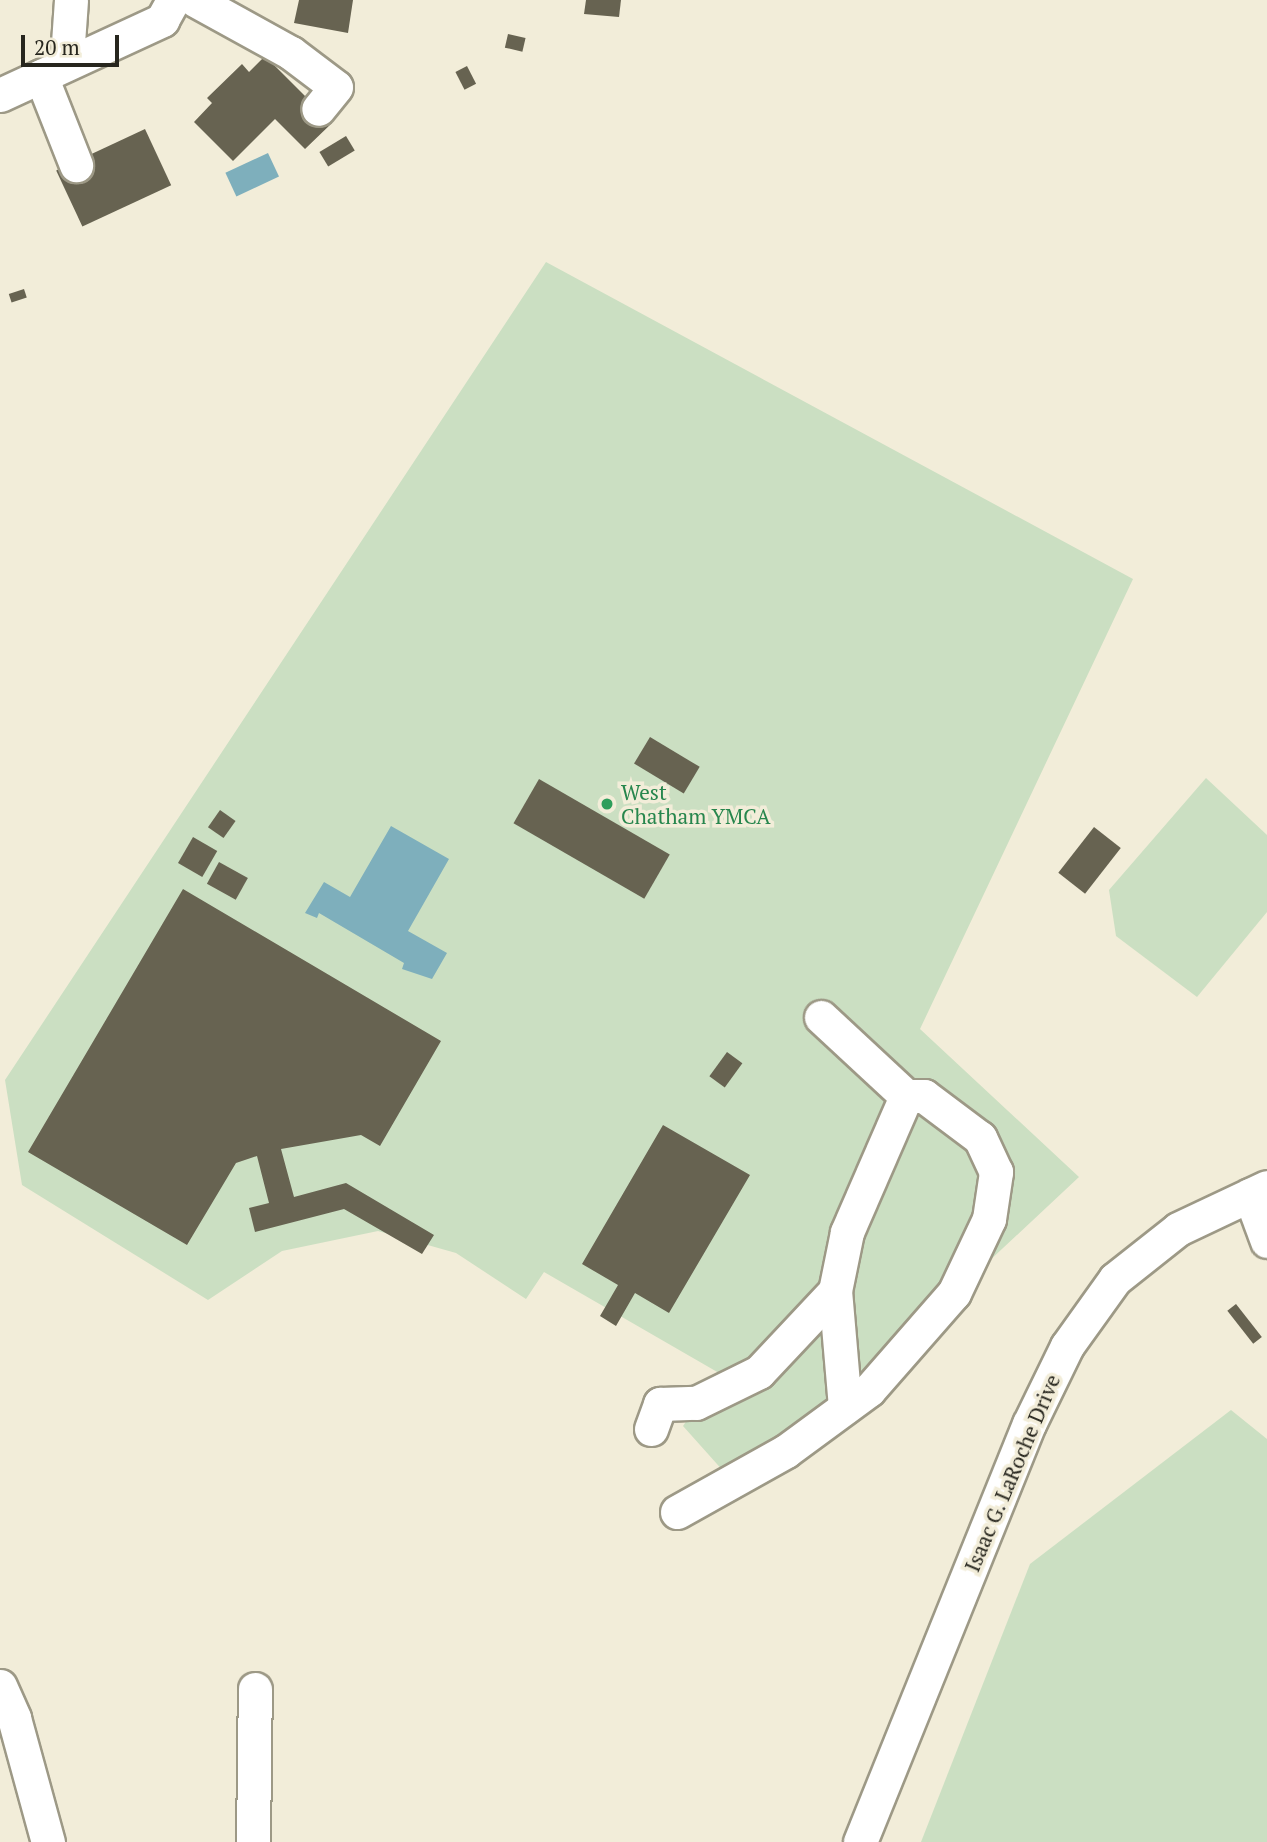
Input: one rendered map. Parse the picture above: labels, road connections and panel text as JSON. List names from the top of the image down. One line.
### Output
{"streets":{"street":["Isaac G. LaRoche Drive"]},"places":["West Chatham YMCA"],"scale_bar":"20 m"}
